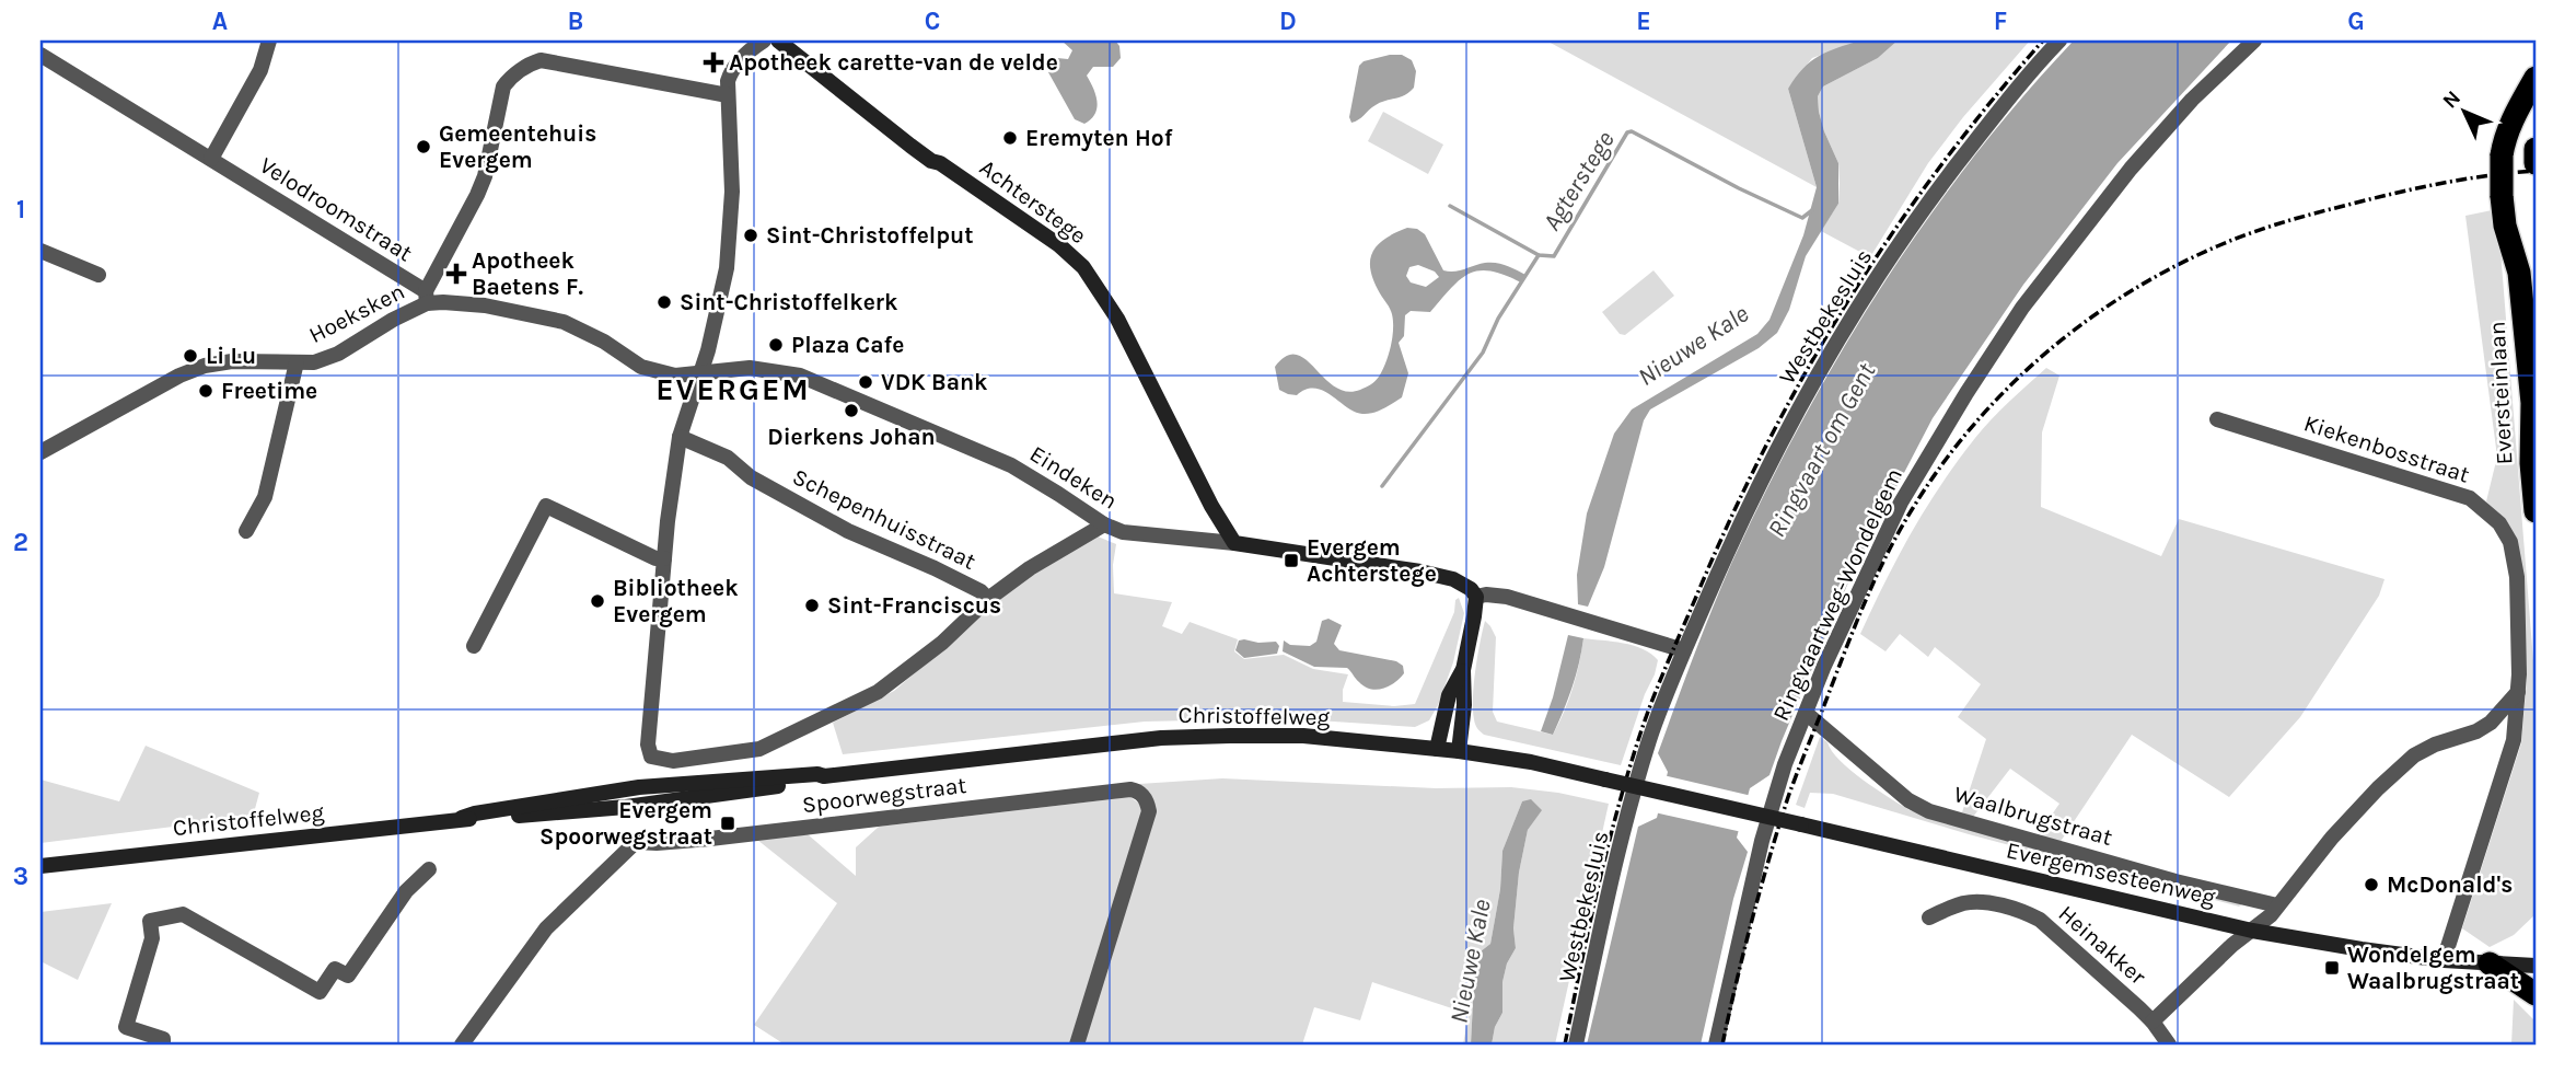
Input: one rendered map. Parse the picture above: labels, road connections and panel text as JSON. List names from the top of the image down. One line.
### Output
{"streets":{"highway":["Eversteinlaan"],"main road":["Achterstege","Eindeken","Christoffelweg","Evergemsesteenweg"],"street":["Velodroomstraat","Hoeksken","Westbekesluis","Kiekenbosstraat","Schepenhuisstraat","Ringvaartweg-Wondelgem","Spoorwegstraat","Waalbrugstraat","Heinakker"]},"crossings":[["Achterstege","Eindeken"],["Velodroomstraat","Hoeksken"],["Hoeksken","Eindeken"],["Kiekenbosstraat","Evergemsesteenweg"],["Ringvaartweg-Wondelgem","Waalbrugstraat"],["Christoffelweg","Evergemsesteenweg"]],"districts":["EVERGEM"],"water":["Agterstege","Nieuwe Kale","Ringvaart om Gent"],"places":{"health":["Apotheek carette-van de velde","Apotheek Baetens F."],"other":["Eremyten Hof","Gemeentehuis Evergem","Sint-Christoffelput","Sint-Christoffelkerk","Plaza Cafe","Li Lu","VDK Bank","Freetime","Dierkens Johan","Bibliotheek Evergem","Sint-Franciscus","McDonald's"],"transit":["Evergem Achterstege","Evergem Spoorwegstraat","Wondelgem Waalbrugstraat"]},"north":"top left","grid":{"columns":["A","B","C","D","E","F","G"],"rows":["1","2","3"]}}
